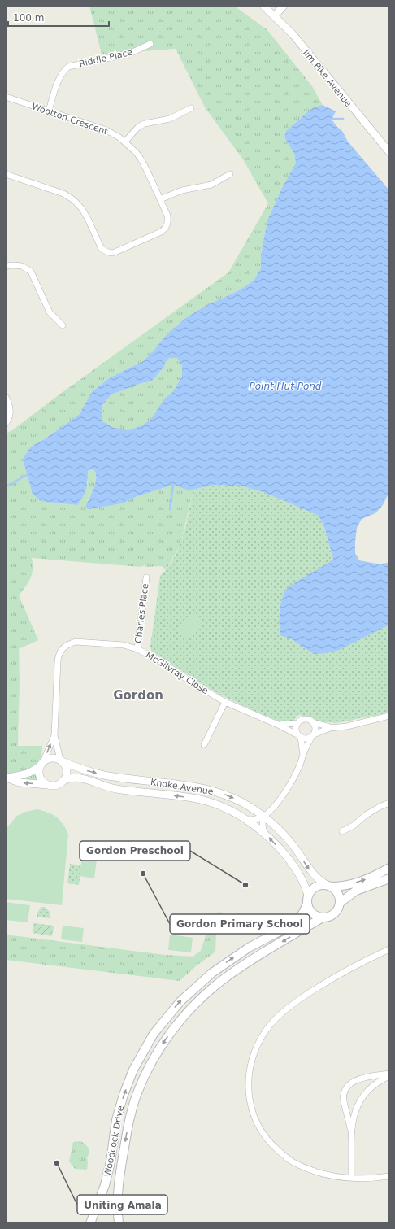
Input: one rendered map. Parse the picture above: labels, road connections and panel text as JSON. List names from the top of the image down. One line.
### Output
{"streets":{"main road":["Woodcock Drive"],"street":["Riddle Place","Jim Pike Avenue","Wootton Crescent","Charles Place","McGilvray Close","Knoke Avenue"]},"crossings":[["Riddle Place","Wootton Crescent"],["Charles Place","McGilvray Close"],["McGilvray Close","Knoke Avenue"],["Knoke Avenue","Woodcock Drive"]],"districts":["Gordon"],"water":["Point Hut Pond"],"places":["Gordon Primary School","Gordon Preschool","Uniting Amala"],"scale_bar":"100 m"}
